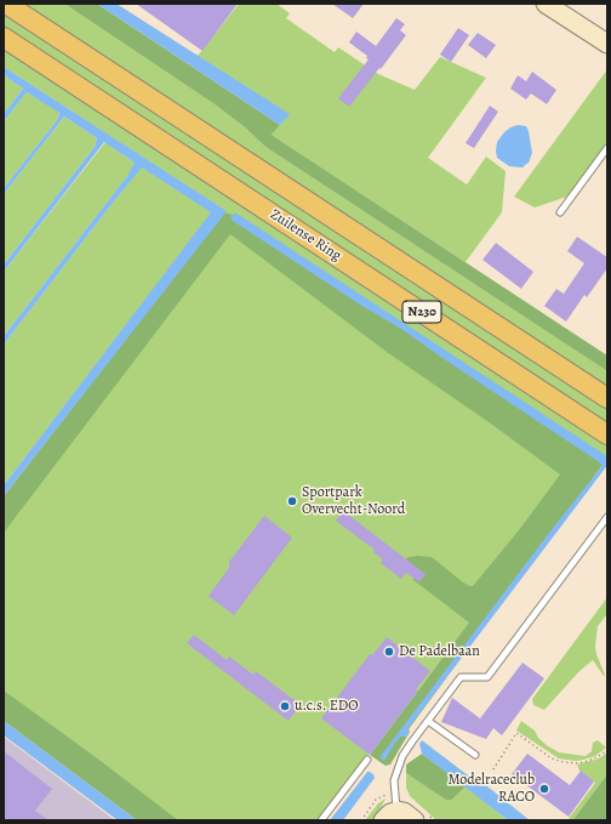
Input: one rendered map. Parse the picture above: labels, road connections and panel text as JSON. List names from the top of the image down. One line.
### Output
{"streets":{"main road":["Zuilense Ring","N230"]},"places":["Sportpark Overvecht-Noord","De Padelbaan","u.c.s. EDO","Modelraceclub RACO"]}
